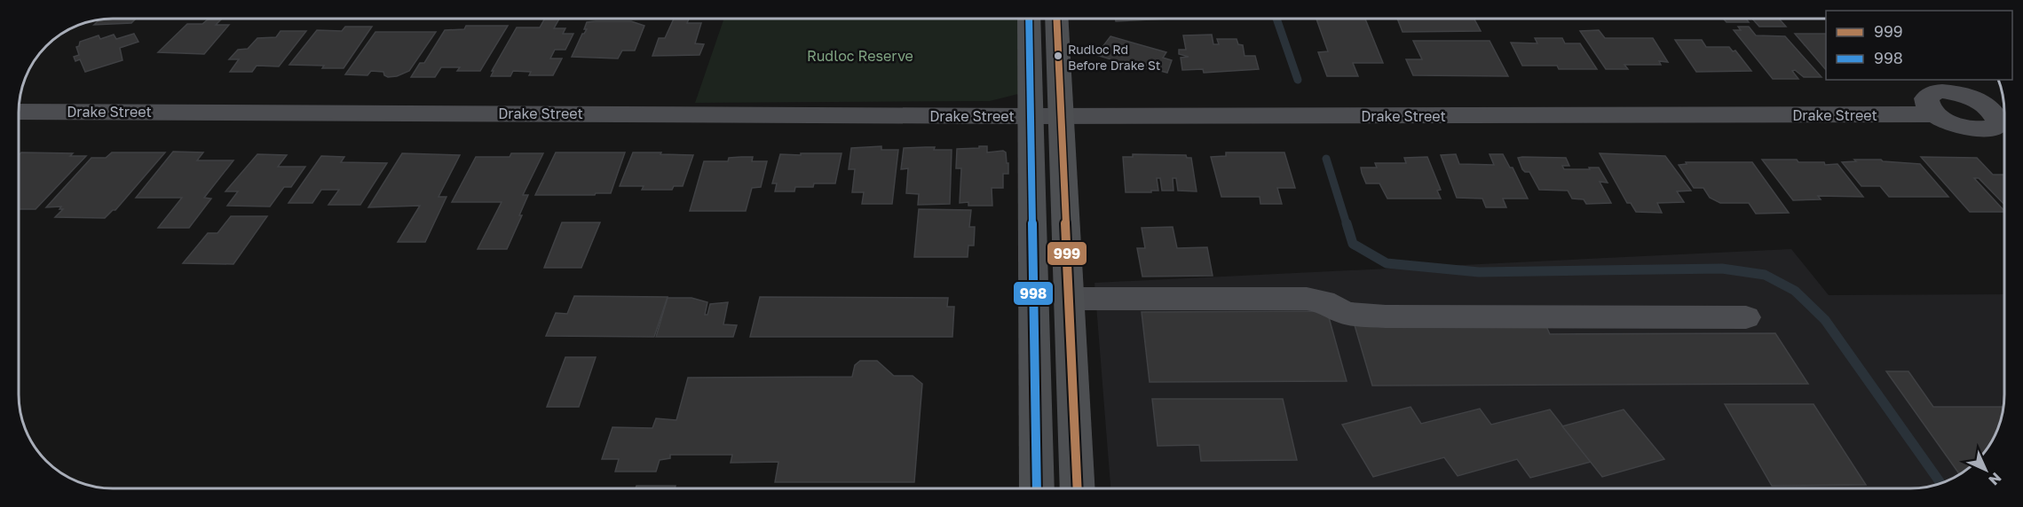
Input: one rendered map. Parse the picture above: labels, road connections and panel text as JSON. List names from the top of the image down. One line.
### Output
{"streets":{"street":["Drake Street"]},"parks":["Rudloc Reserve"],"places":["Rudloc Rd Before Drake St"],"lines":["transit line 999","transit line 998"],"legend":["999","998"],"north":"bottom right"}
